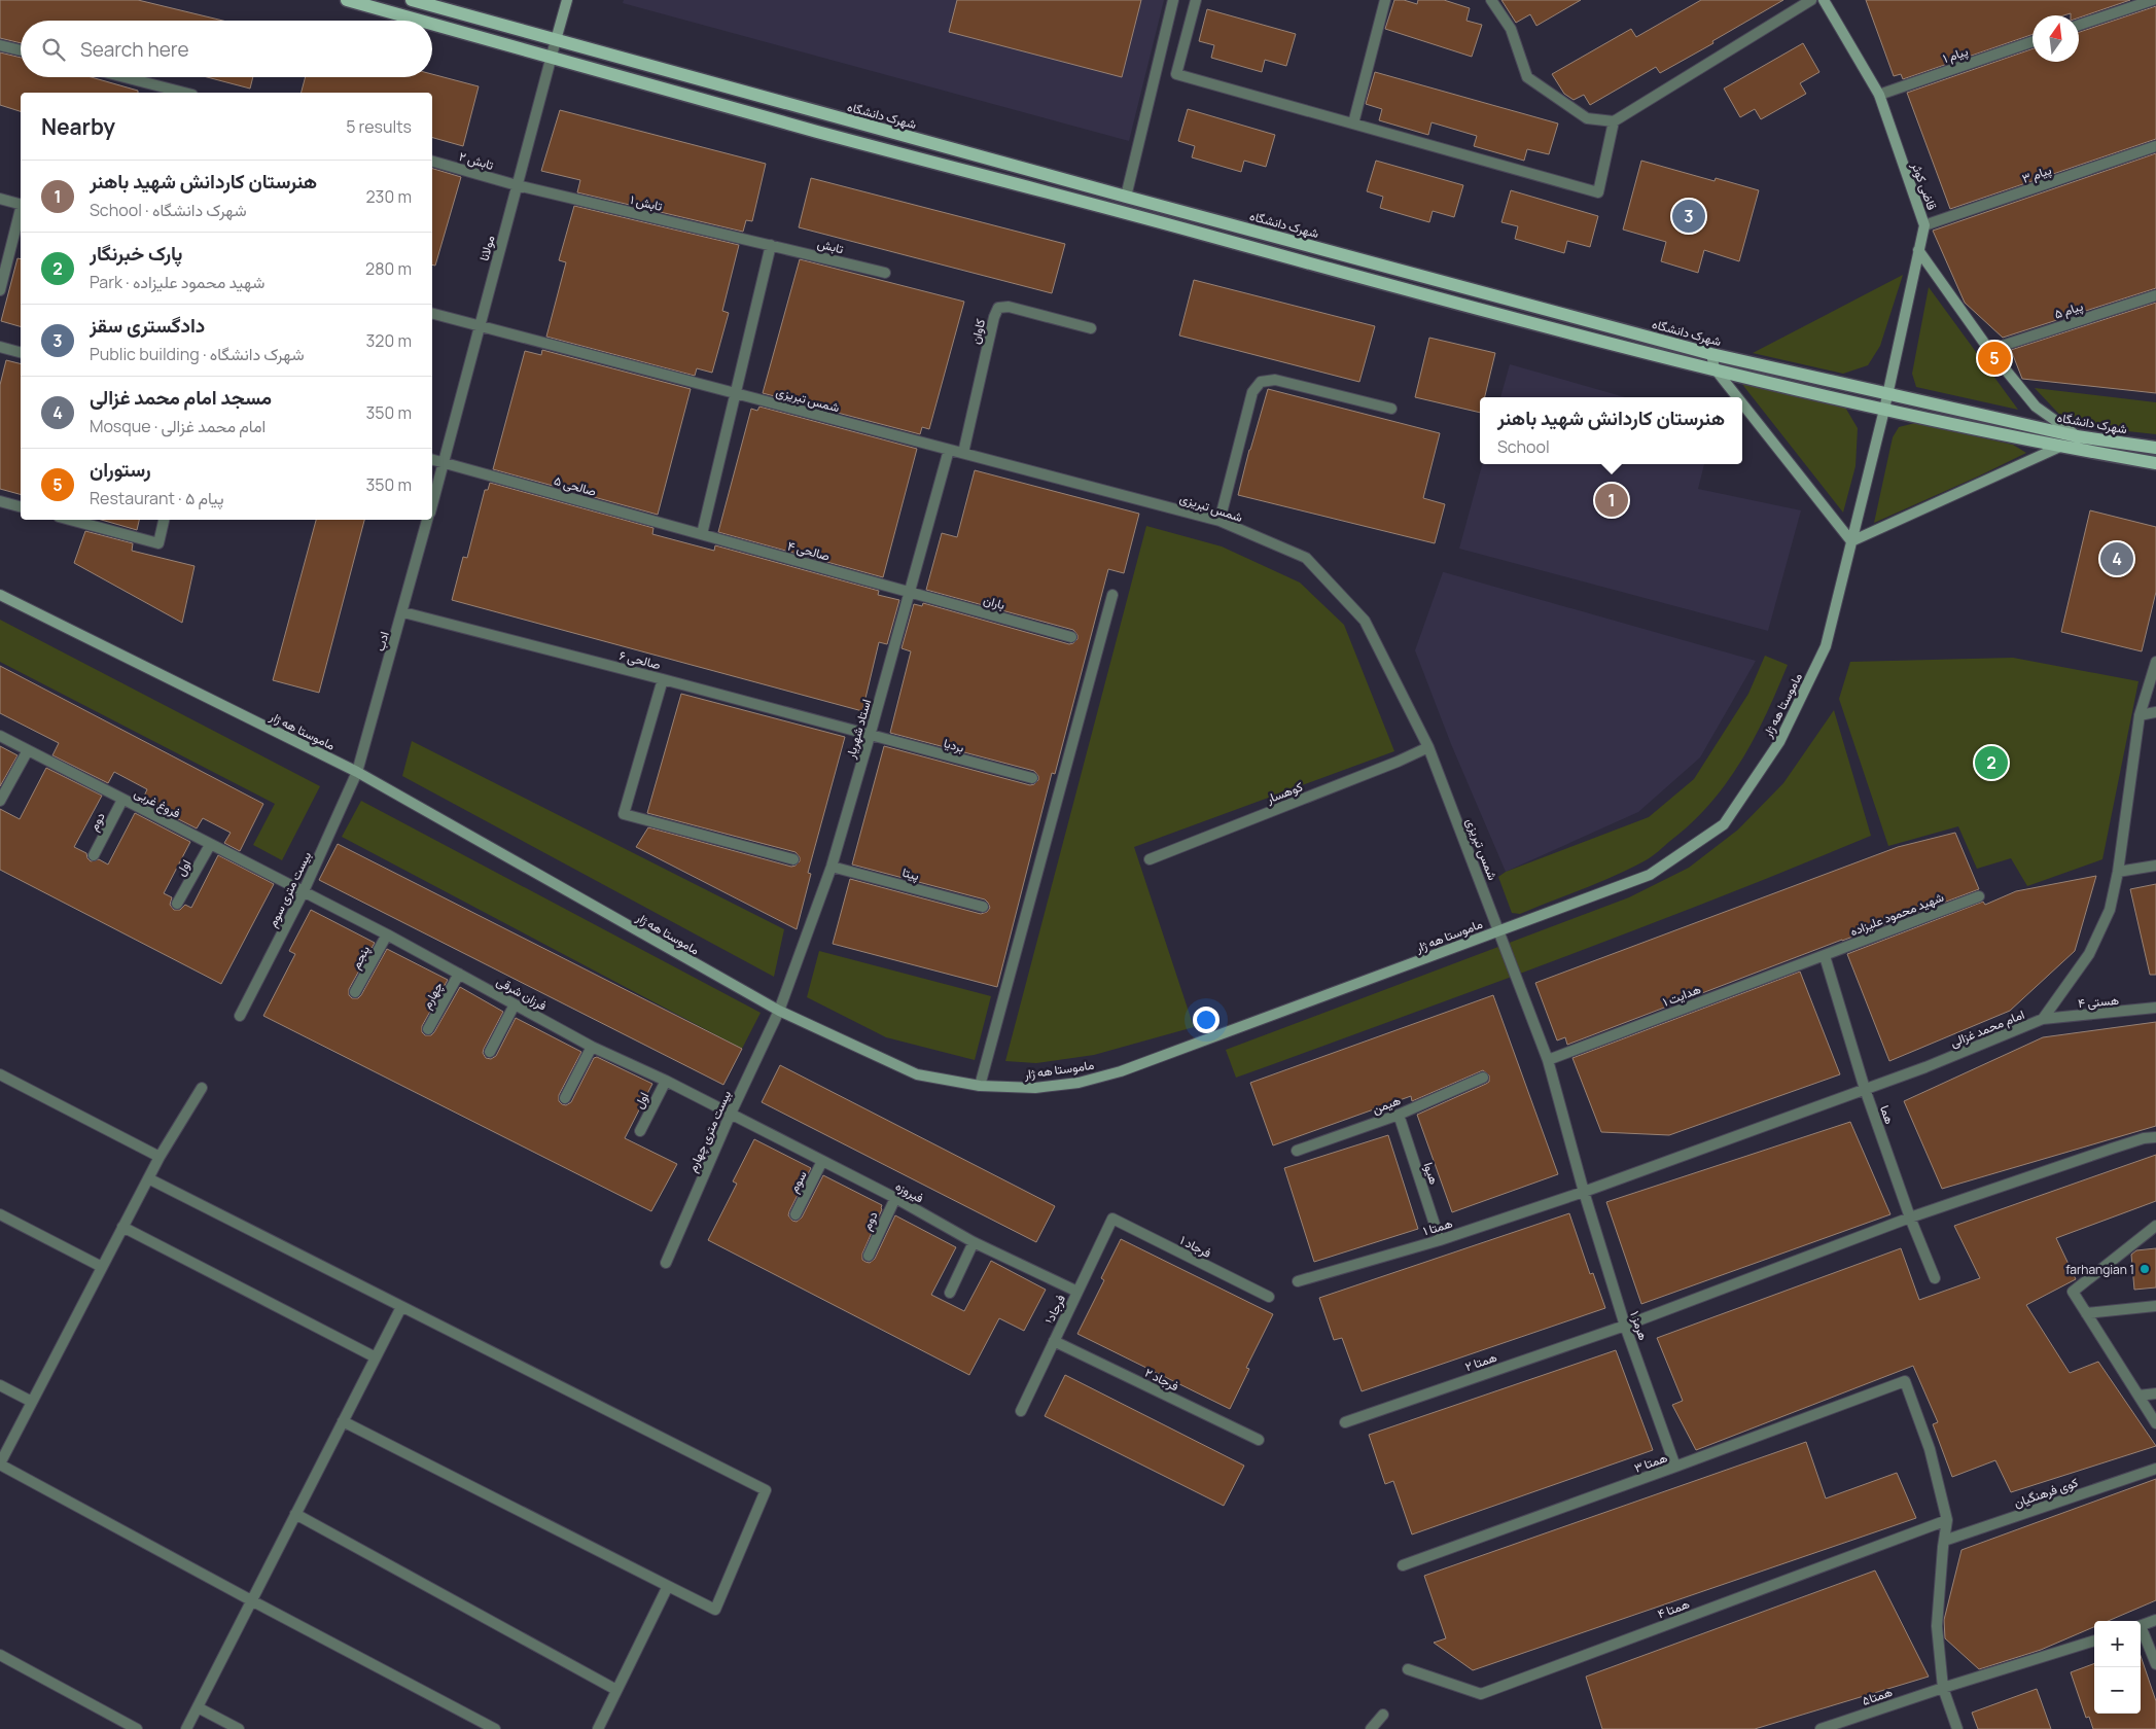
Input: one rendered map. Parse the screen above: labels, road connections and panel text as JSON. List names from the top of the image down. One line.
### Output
{"streets":{"main road":["شهرک دانشگاه","قاضی کوثر","ماموستا هه ژار"],"street":["پیام ۱","تابش ۲","پیام ۳","تابش ۱","تابش","مولانا","پیام ۵","کاوان","شمس تبریزی","صالحی ۵","صالحی ۴","باران","ادب","صالحی ۶","استاد شهریار","بردیا","کوهسار","فروغ غربی","دوم","اول","پیتا","بیست متری سوم","شهید محمود علیزاده","پنجم","فرزان شرقی","چهارم","هدایت ۱","هستی ۴","امام محمد غزالی","هیمن","هما","بیست متری چهارم","هیوا","سوم","فیروزه","همتا ۱","فرجاد ۱","فرجاد۱","هرمز ۱","همتا ۲","فرجاد ۲","همتا ۳","کوی فرهنگیان","همتا ۴","همتا۵"]},"crossings":[["پیام ۱","قاضی کوثر"],["شهرک دانشگاه","قاضی کوثر"],["شهرک دانشگاه","مولانا"],["شهرک دانشگاه","ماموستا هه ژار"],["تابش ۲","تابش ۱"],["تابش ۲","مولانا"],["پیام ۳","قاضی کوثر"],["قاضی کوثر","ماموستا هه ژار"],["تابش ۱","تابش"],["تابش ۱","مولانا"],["مولانا","شمس تبریزی"],["مولانا","صالحی ۵"],["کاوان","شمس تبریزی"],["شمس تبریزی","ماموستا هه ژار"],["شمس تبریزی","استاد شهریار"],["شمس تبریزی","کوهسار"],["شمس تبریزی","هدایت ۱"],["شمس تبریزی","امام محمد غزالی"],["شمس تبریزی","همتا ۱"],["شمس تبریزی","هرمز ۱"],["صالحی ۵","صالحی ۴"],["صالحی ۴","باران"],["صالحی ۴","استاد شهریار"],["باران","استاد شهریار"],["ادب","صالحی ۶"],["ادب","ماموستا هه ژار"],["ادب","بیست متری سوم"],["صالحی ۶","استاد شهریار"],["صالحی ۶","بردیا"],["ماموستا هه ژار","استاد شهریار"],["ماموستا هه ژار","بیست متری سوم"],["ماموستا هه ژار","بیست متری چهارم"],["استاد شهریار","بردیا"],["استاد شهریار","پیتا"],["استاد شهریار","بیست متری چهارم"],["فروغ غربی","دوم"],["فروغ غربی","اول"],["فروغ غربی","بیست متری سوم"],["فروغ غربی","فرزان شرقی"],["دوم","فیروزه"],["اول","فرزان شرقی"],["بیست متری سوم","فرزان شرقی"],["شهید محمود علیزاده","هدایت ۱"],["شهید محمود علیزاده","هما"],["پنجم","فرزان شرقی"],["فرزان شرقی","چهارم"],["فرزان شرقی","بیست متری چهارم"],["فرزان شرقی","فیروزه"],["هدایت ۱","هما"],["هستی ۴","امام محمد غزالی"],["امام محمد غزالی","هما"],["امام محمد غزالی","همتا ۱"],["امام محمد غزالی","هرمز ۱"],["هیمن","هیوا"],["هما","همتا ۲"],["بیست متری چهارم","فیروزه"],["هیوا","همتا ۱"],["سوم","فیروزه"],["فیروزه","فرجاد۱"],["همتا ۱","هرمز ۱"],["فرجاد ۱","فرجاد۱"],["فرجاد۱","فرجاد ۲"],["هرمز ۱","همتا ۲"],["هرمز ۱","همتا ۳"],["همتا ۳","همتا ۴"]],"places":["farhangian 1"],"north":"top","page":{"search":"Search here","heading":["Nearby","5 results"],"list":[{"mark":"1","name":"هنرستان کاردانش شهید باهنر","note":"School · شهرک دانشگاه","value":"230 m"},{"mark":"2","name":"پارک خبرنگار","note":"Park · شهید محمود علیزاده","value":"280 m"},{"mark":"3","name":"دادگستری سقز","note":"Public building · شهرک دانشگاه","value":"320 m"},{"mark":"4","name":"مسجد امام محمد غزالی","note":"Mosque · امام محمد غزالی","value":"350 m"},{"mark":"5","name":"رستوران","note":"Restaurant · پیام ۵","value":"350 m"}],"pins":["3","5","1","4","2"],"popup":["هنرستان کاردانش شهید باهنر","School"],"map_buttons":["+","−"]}}
